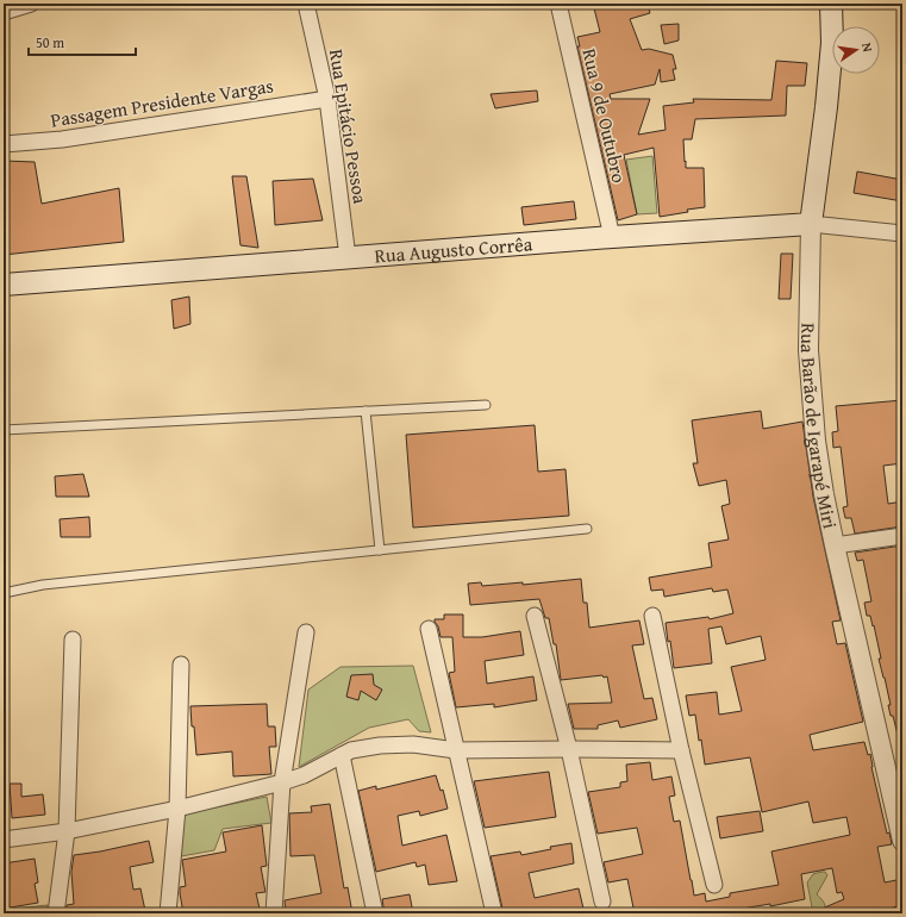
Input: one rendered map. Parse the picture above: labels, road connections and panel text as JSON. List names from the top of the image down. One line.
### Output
{"streets":{"main road":["Rua Augusto Corrêa","Rua Barão de Igarapé Miri"],"street":["Passagem Presidente Vargas","Rua 9 de Outubro","Rua Epitácio Pessoa"]},"crossings":[["Passagem Presidente Vargas","Rua Epitácio Pessoa"],["Rua 9 de Outubro","Rua Augusto Corrêa"],["Rua Epitácio Pessoa","Rua Augusto Corrêa"],["Rua Augusto Corrêa","Rua Barão de Igarapé Miri"]],"scale_bar":"50 m","north":"right"}
